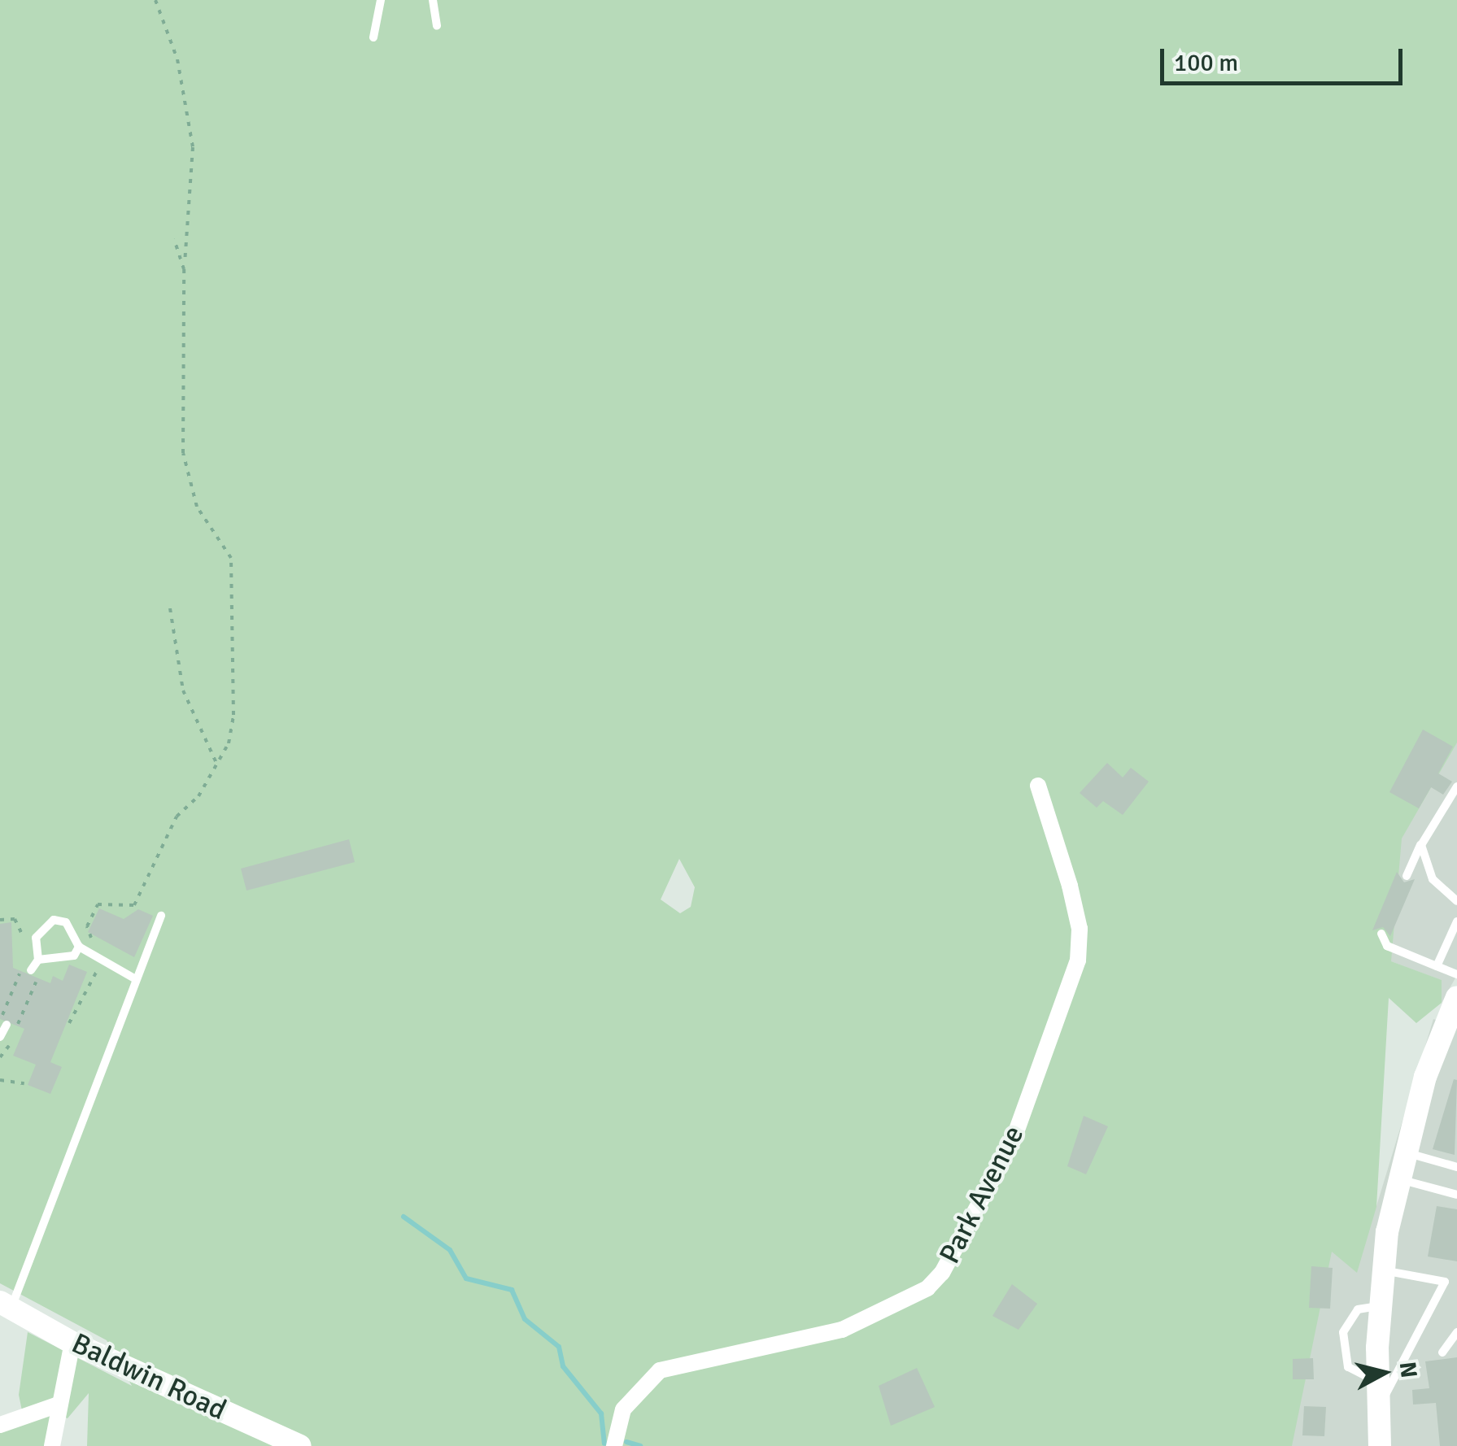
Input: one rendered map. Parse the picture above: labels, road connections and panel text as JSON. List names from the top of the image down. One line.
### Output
{"streets":{"main road":["Baldwin Road"],"street":["Park Avenue"]},"scale_bar":"100 m","north":"right"}
